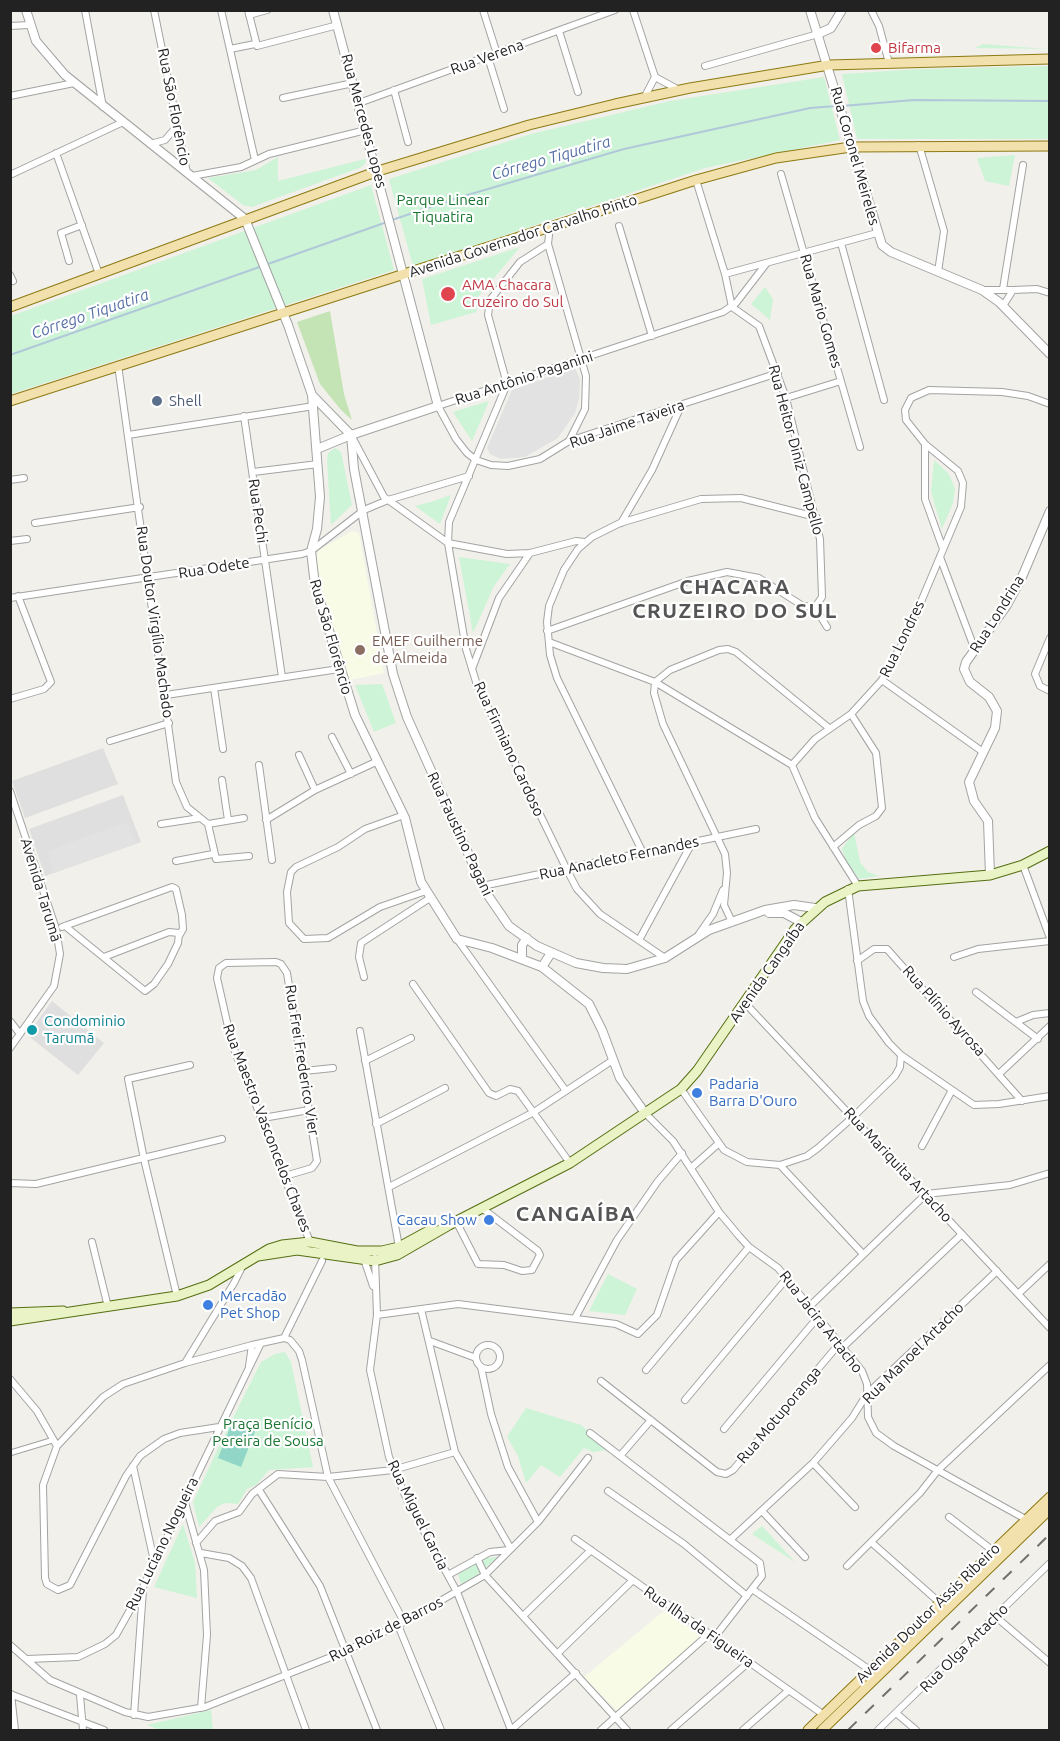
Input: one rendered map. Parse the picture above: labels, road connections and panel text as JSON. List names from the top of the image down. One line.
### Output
{"streets":{"main road":["Avenida Governador Carvalho Pinto","Avenida Cangaíba","Avenida Doutor Assis Ribeiro"],"street":["Rua Verena","Rua São Florêncio","Rua Mercedes Lopes","Rua Coronel Meireles","Rua Mario Gomes","Rua Antônio Paganini","Rua Jaime Taveira","Rua Heitor Diniz Campello","Rua Pechi","Rua Odete","Rua Londrina","Rua Doutor Virgílio Machado","Rua Londres","Rua Firmiano Cardoso","Rua Faustino Pagani","Rua Anacleto Fernandes","Avenida Tarumã","Rua Plínio Ayrosa","Rua Frei Frederico Vier","Rua Maestro Vasconcelos Chaves","Rua Mariquita Artacho","Rua Jacira Artacho","Rua Manoel Artacho","Rua Motuporanga","Rua Miguel Garcia","Rua Luciano Nogueira","Rua Ilha da Figueira","Rua Roiz de Barros","Rua Olga Artacho"]},"crossings":[["Rua Verena","Rua Mercedes Lopes"],["Rua São Florêncio","Avenida Governador Carvalho Pinto"],["Rua São Florêncio","Rua Antônio Paganini"],["Rua São Florêncio","Rua Odete"],["Rua Mercedes Lopes","Avenida Governador Carvalho Pinto"],["Rua Mercedes Lopes","Rua Antônio Paganini"],["Rua Coronel Meireles","Avenida Governador Carvalho Pinto"],["Avenida Governador Carvalho Pinto","Rua Doutor Virgílio Machado"],["Rua Antônio Paganini","Rua Heitor Diniz Campello"],["Rua Antônio Paganini","Rua Firmiano Cardoso"],["Rua Antônio Paganini","Rua Faustino Pagani"],["Rua Jaime Taveira","Rua Heitor Diniz Campello"],["Rua Jaime Taveira","Rua Firmiano Cardoso"],["Rua Pechi","Rua Odete"],["Rua Odete","Rua Doutor Virgílio Machado"],["Rua Londrina","Avenida Cangaíba"],["Rua Firmiano Cardoso","Rua Faustino Pagani"],["Rua Firmiano Cardoso","Rua Anacleto Fernandes"],["Rua Faustino Pagani","Rua Anacleto Fernandes"],["Rua Faustino Pagani","Avenida Cangaíba"],["Avenida Cangaíba","Rua Mariquita Artacho"],["Avenida Cangaíba","Rua Jacira Artacho"],["Rua Frei Frederico Vier","Rua Maestro Vasconcelos Chaves"],["Rua Mariquita Artacho","Rua Manoel Artacho"],["Rua Jacira Artacho","Rua Manoel Artacho"],["Rua Jacira Artacho","Rua Motuporanga"],["Rua Jacira Artacho","Avenida Doutor Assis Ribeiro"],["Rua Miguel Garcia","Rua Roiz de Barros"],["Rua Luciano Nogueira","Rua Roiz de Barros"],["Avenida Doutor Assis Ribeiro","Rua Ilha da Figueira"]],"districts":["CHACARA CRUZEIRO DO SUL","CANGAÍBA"],"water":["Córrego Tiquatira"],"parks":["Parque Linear Tiquatira","Praça Benício Pereira de Sousa"],"places":["Bifarma","AMA Chacara Cruzeiro do Sul","Shell","EMEF Guilherme de Almeida","Condominio Tarumã","Padaria Barra D'Ouro","Cacau Show","Mercadão Pet Shop"]}
